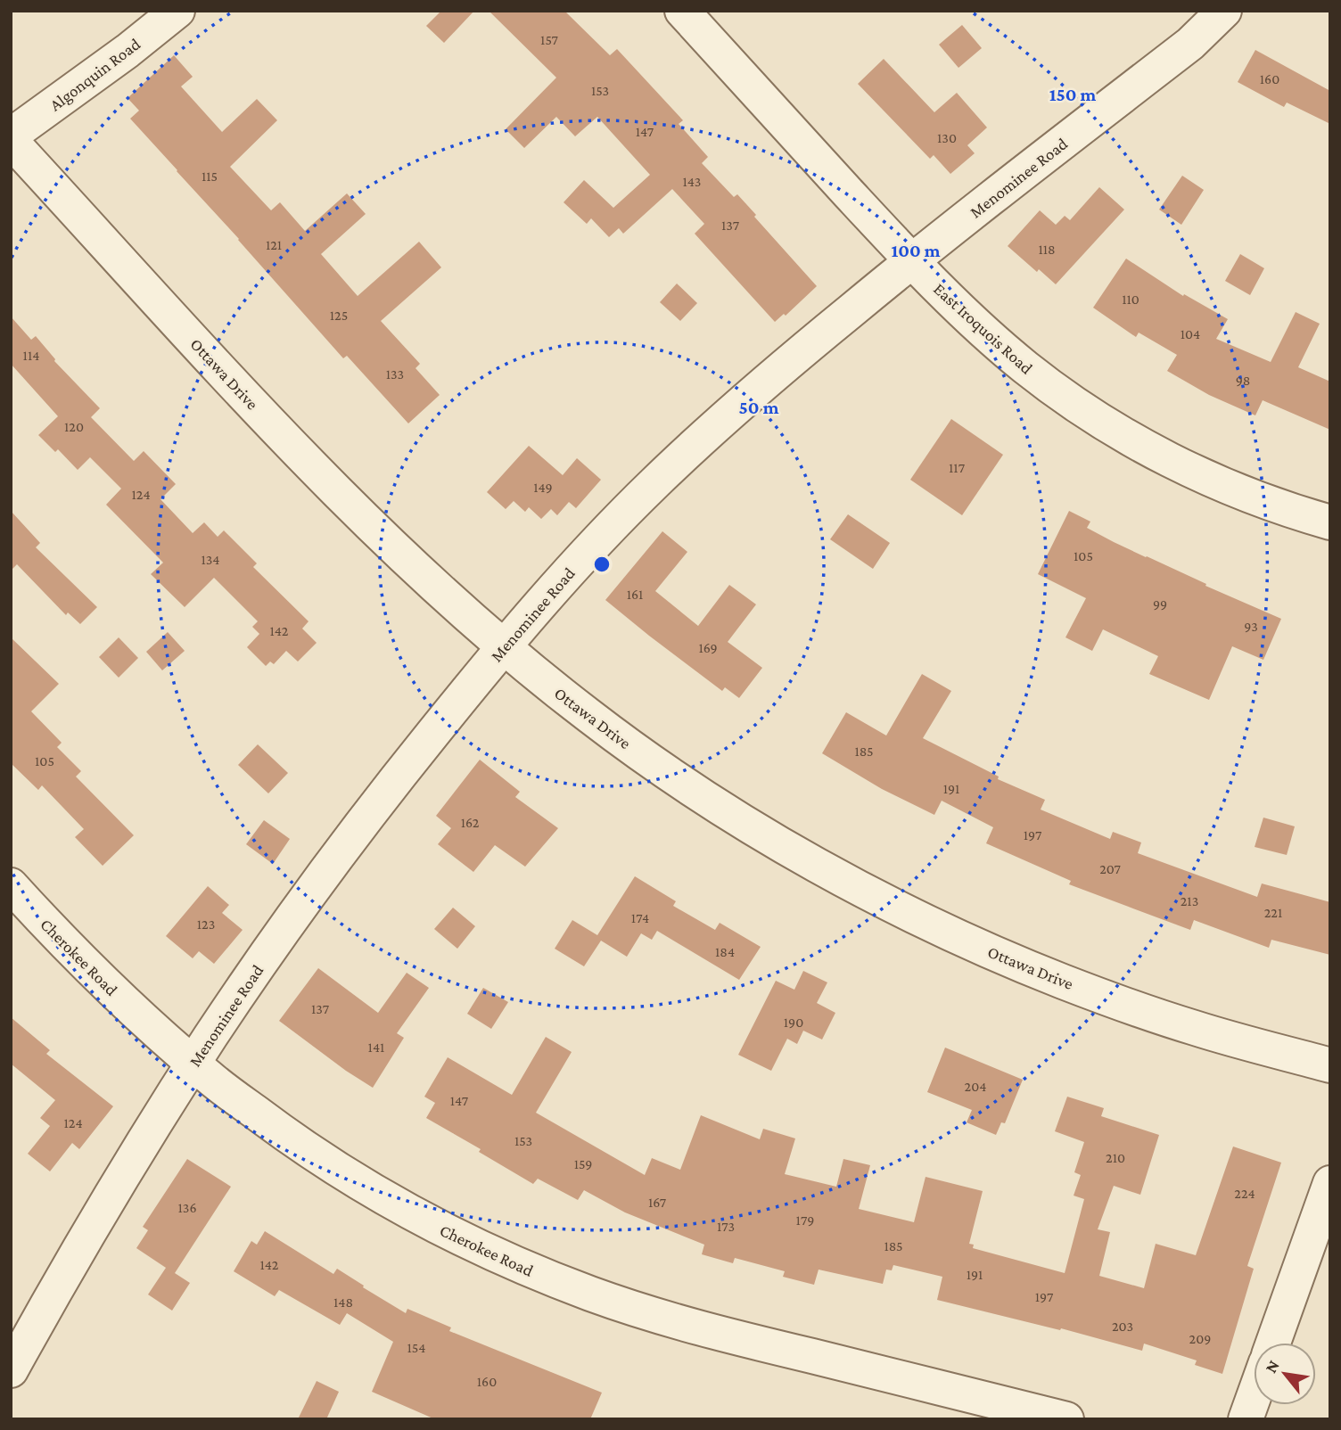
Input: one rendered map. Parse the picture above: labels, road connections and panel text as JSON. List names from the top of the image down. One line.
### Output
{"streets":{"street":["Algonquin Road","Menominee Road","East Iroquois Road","Ottawa Drive","Cherokee Road"]},"crossings":[["Menominee Road","East Iroquois Road"],["Menominee Road","Ottawa Drive"],["Menominee Road","Cherokee Road"]],"house_numbers":["157","160","153","147","130","115","143","137","121","118","110","125","104","114","133","98","120","117","149","124","105","134","161","99","93","142","169","185","105","191","162","197","207","213","221","174","123","184","137","190","141","204","147","124","153","210","159","224","167","136","179","173","185","142","191","197","148","203","209","154","160"],"north":"top left","rings":["150 m","100 m","50 m"]}
